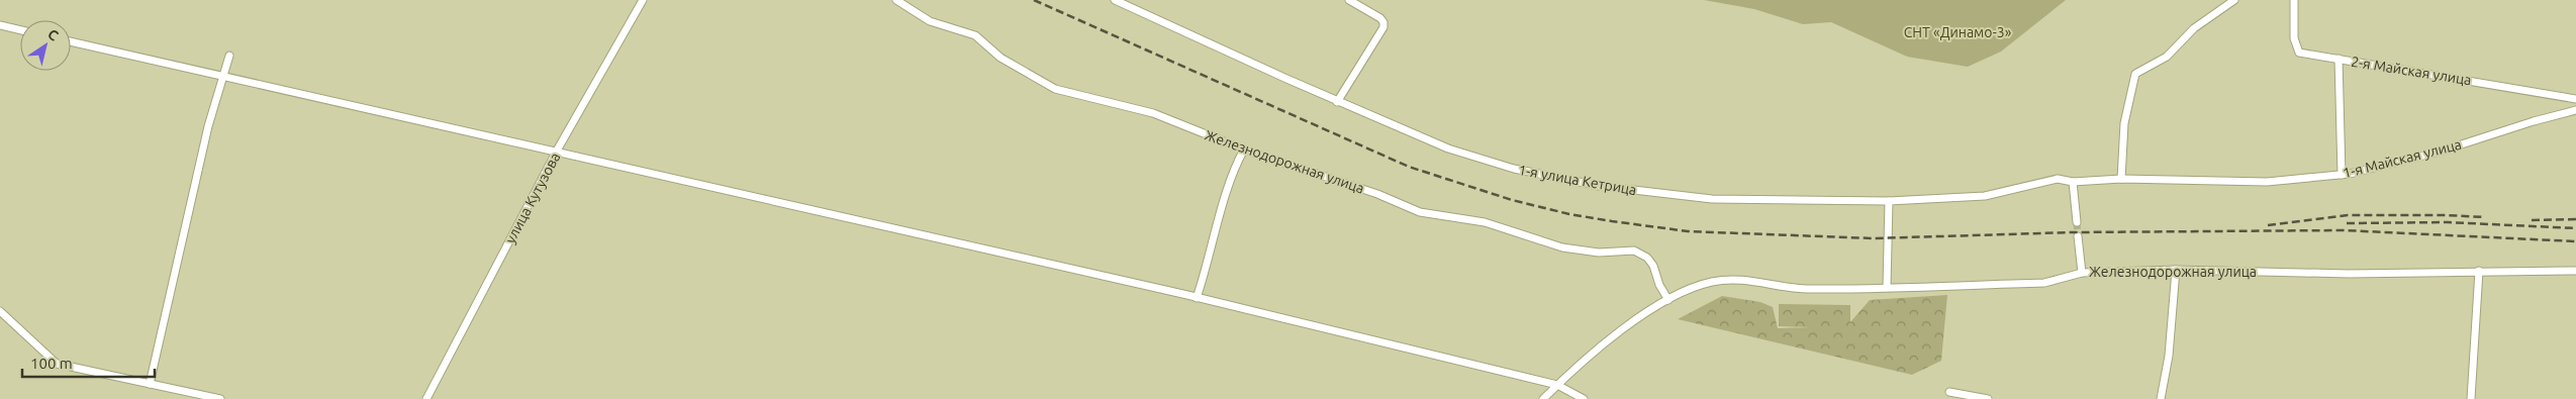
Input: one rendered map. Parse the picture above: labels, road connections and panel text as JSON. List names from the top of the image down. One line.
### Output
{"streets":{"street":["2-я Майская улица","1-я Майская улица","Железнодорожная улица","1-я улица Кетрица","улица Кутузова"]},"crossings":[["1-я Майская улица","1-я улица Кетрица"]],"parks":["СНТ «Динамо-3»"],"scale_bar":"100 m","north":"top right"}
